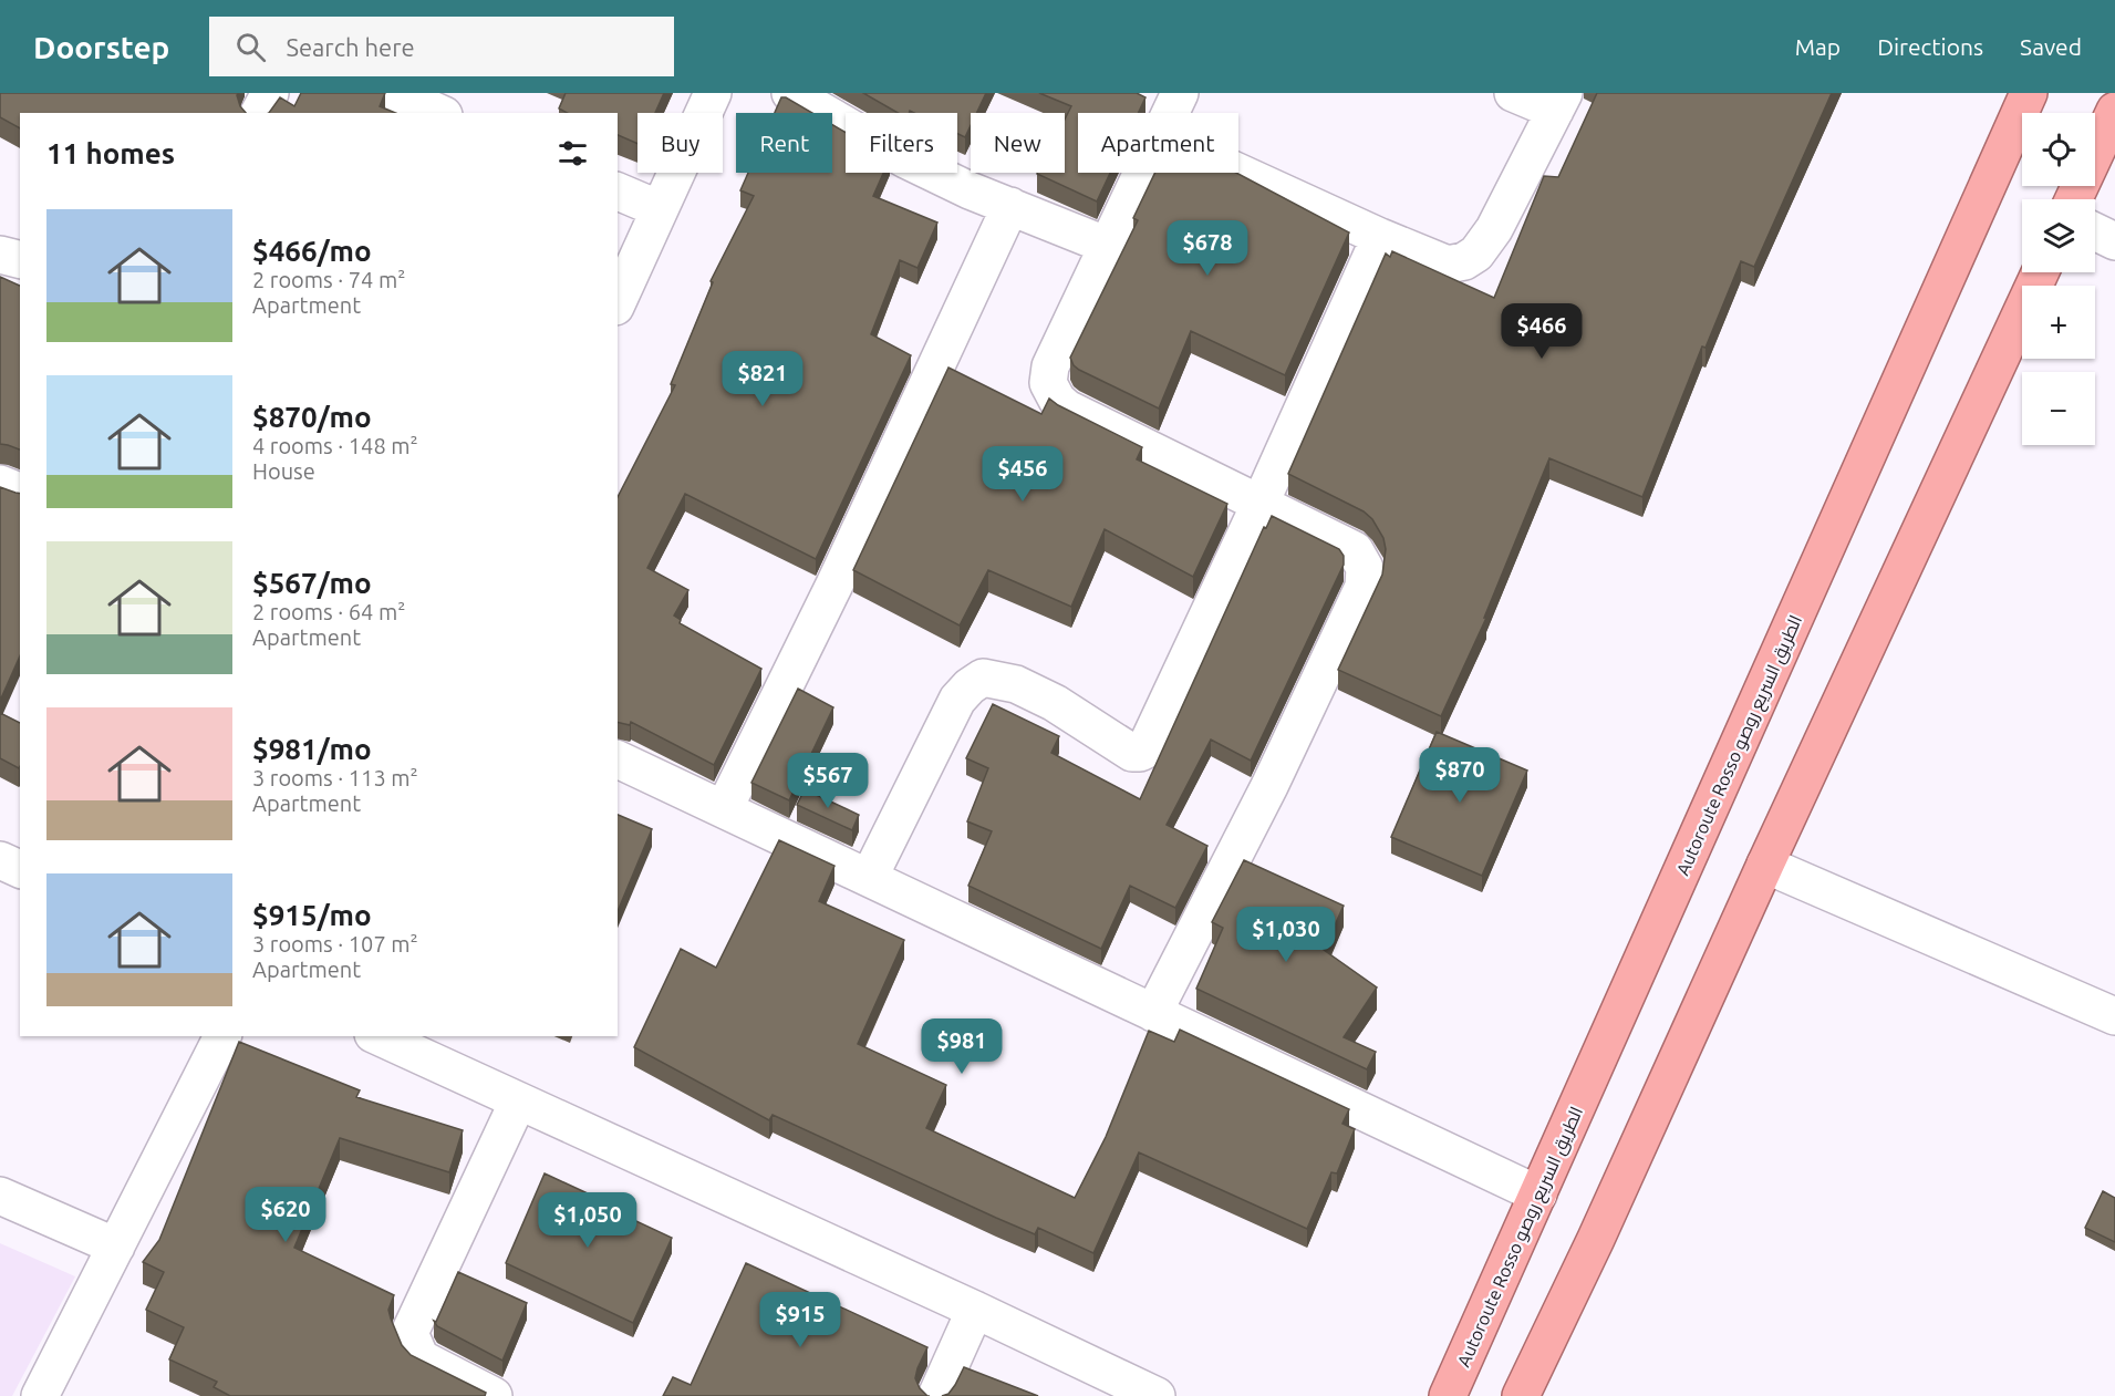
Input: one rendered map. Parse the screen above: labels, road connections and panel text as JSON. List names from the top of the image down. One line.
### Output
{"streets":{"highway":["Autoroute Rosso الطريق السريع روصو"]},"page":{"header":"Doorstep","search":"Search here","nav":["Map","Directions","Saved"],"map_buttons":["+","−"],"chip":["Buy","Rent","Filters","New","Apartment"],"heading":"11 homes","list":[{"name":"$466/mo","note":"2 rooms · 74 m² · Apartment"},{"name":"$870/mo","note":"4 rooms · 148 m² · House"},{"name":"$567/mo","note":"2 rooms · 64 m² · Apartment"},{"name":"$981/mo","note":"3 rooms · 113 m² · Apartment"},{"name":"$915/mo","note":"3 rooms · 107 m² · Apartment"}],"price":["$678","$466","$821","$456","$870","$567","$1,030","$981","$620","$1,050","$915"]}}
